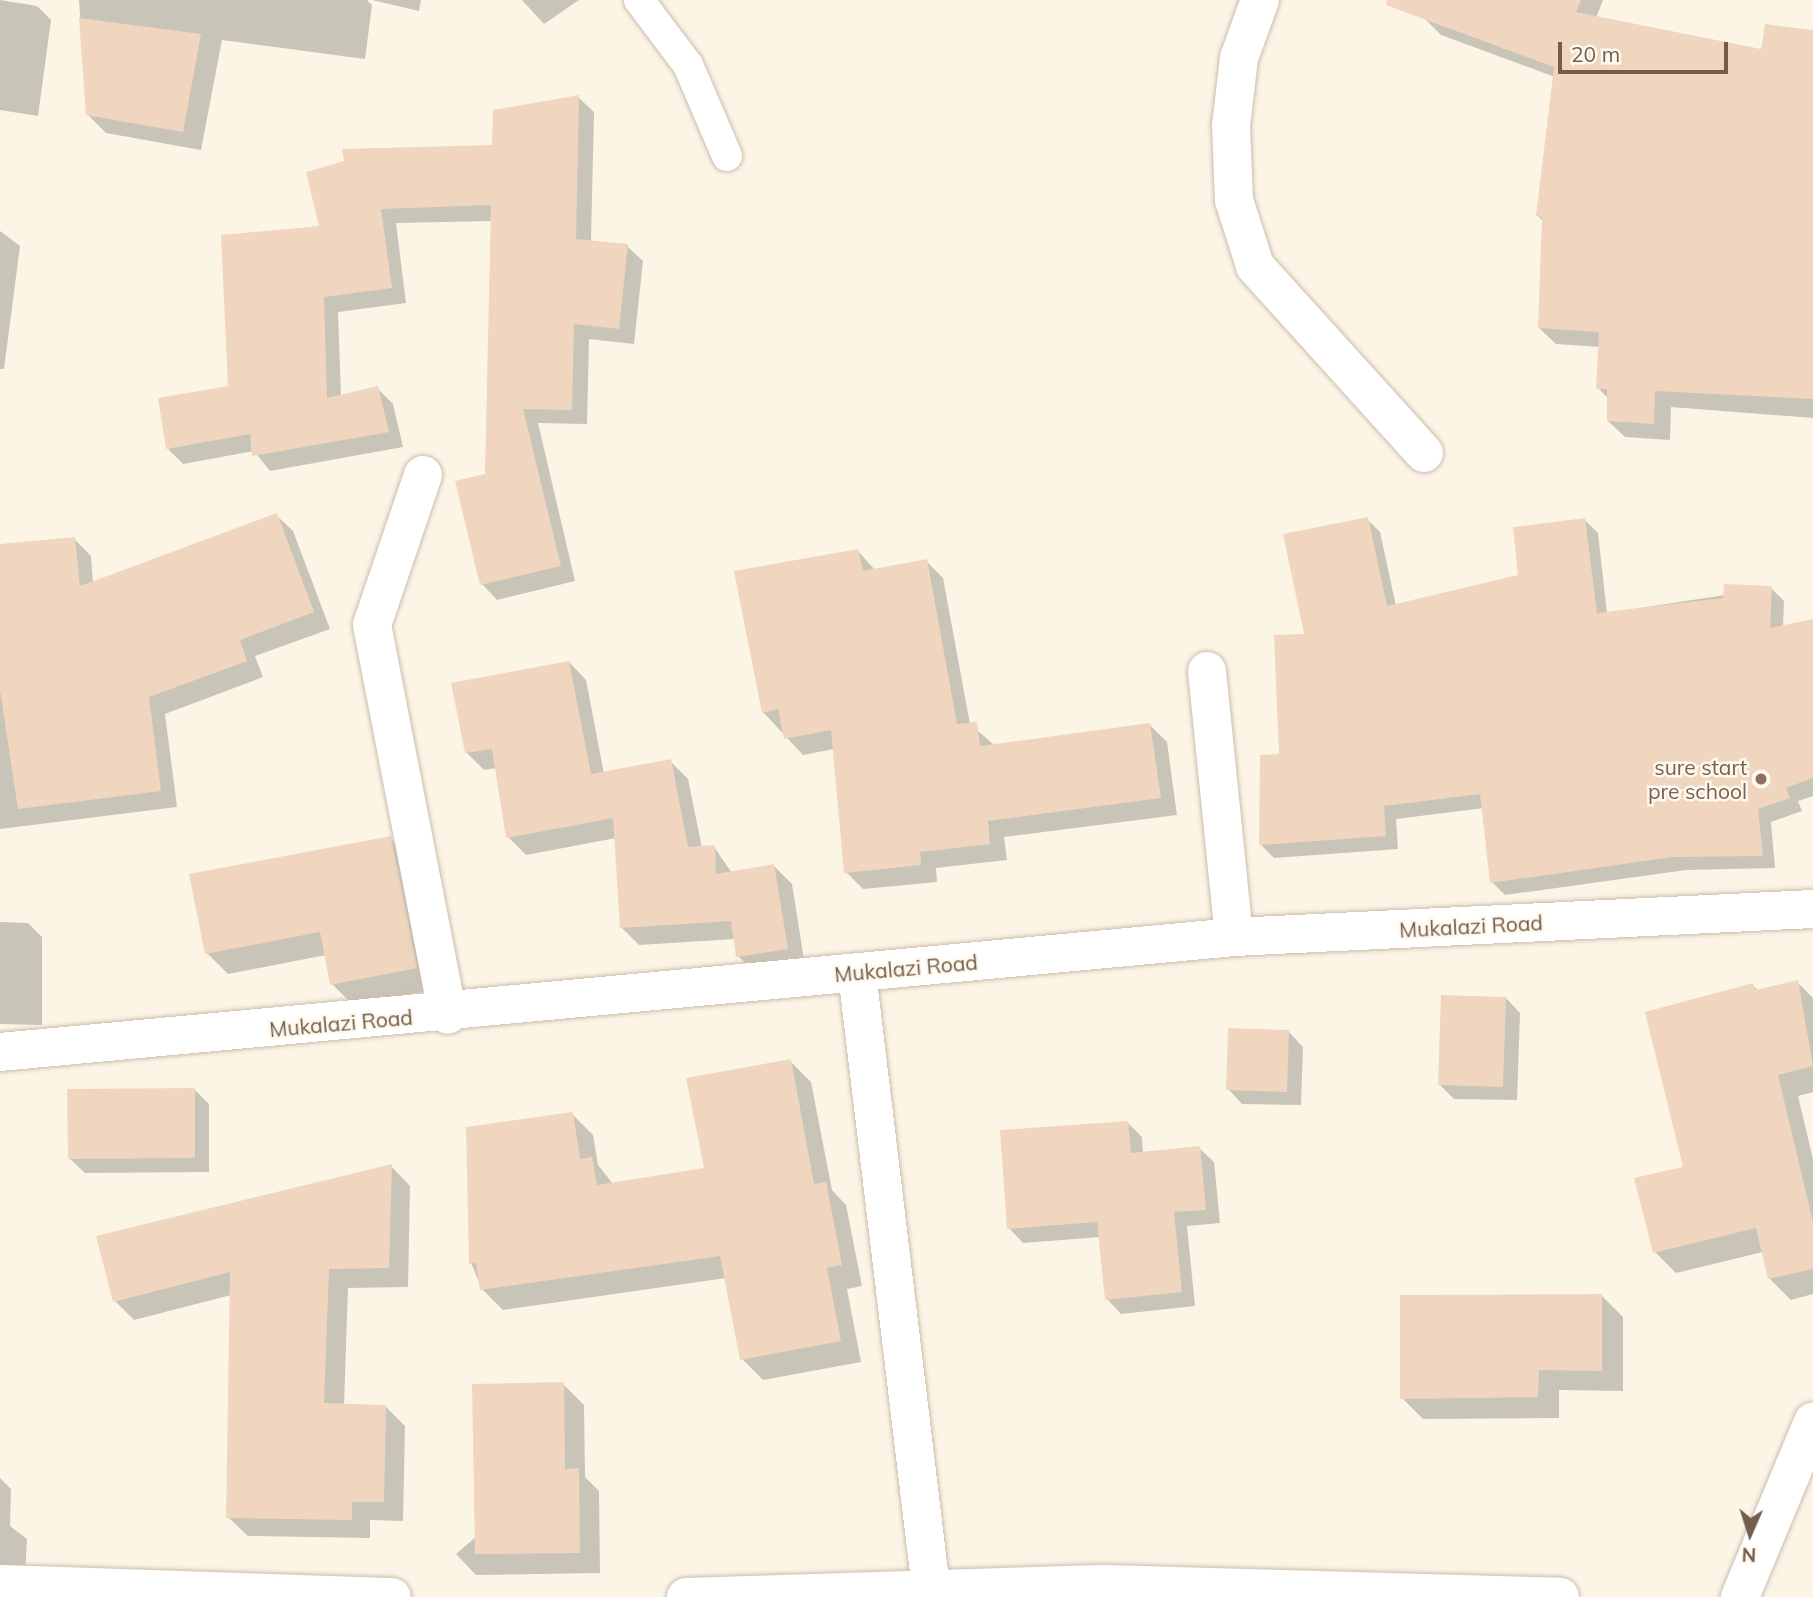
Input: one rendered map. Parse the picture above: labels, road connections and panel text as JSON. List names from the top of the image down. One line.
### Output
{"streets":{"street":["Mukalazi Road"]},"places":["sure start pre school"],"scale_bar":"20 m","north":"bottom"}
